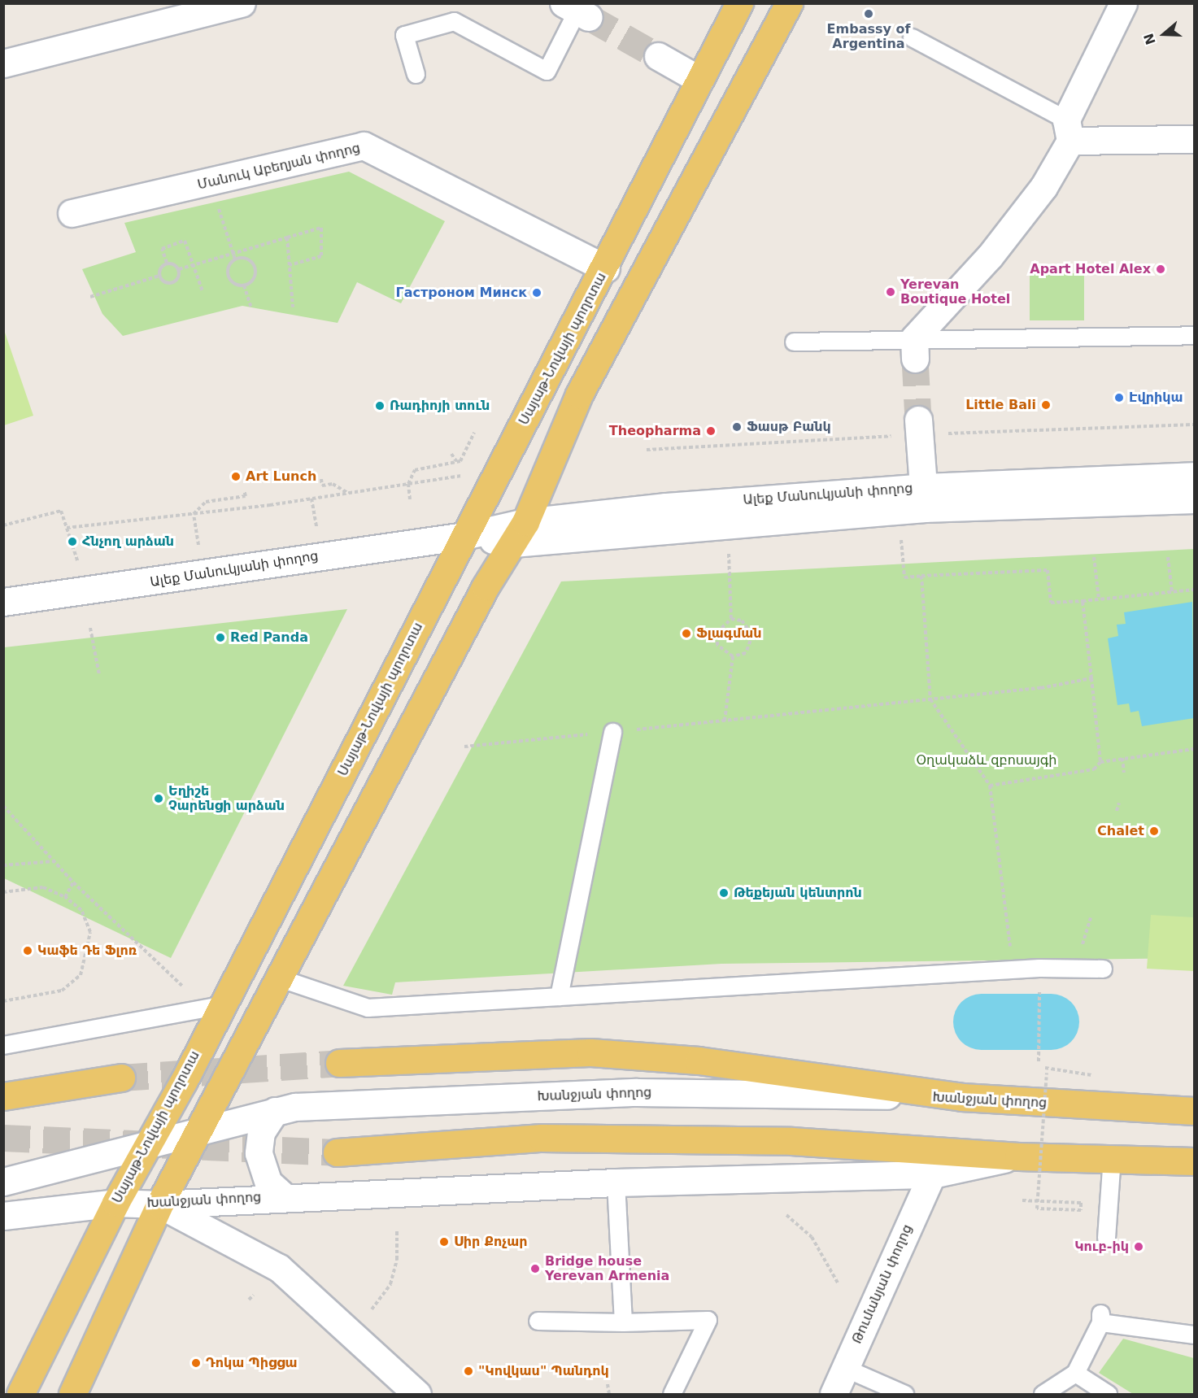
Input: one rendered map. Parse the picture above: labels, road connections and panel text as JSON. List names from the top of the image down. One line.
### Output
{"streets":{"main road":["Սայաթ-Նովայի պողոտա","Խանջյան փողոց"],"street":["Մանուկ Աբեղյան փողոց","Ալեք Մանուկյանի փողոց","Թումանյան փողոց"]},"crossings":[["Մանուկ Աբեղյան փողոց","Սայաթ-Նովայի պողոտա"],["Սայաթ-Նովայի պողոտա","Ալեք Մանուկյանի փողոց"],["Սայաթ-Նովայի պողոտա","Խանջյան փողոց"],["Խանջյան փողոց","Թումանյան փողոց"]],"parks":["Օղակաձև զբոսայգի"],"places":["Embassy of Argentina","Apart Hotel Alex","Yerevan Boutique Hotel","Гастроном Минск","Էվրիկա","Little Bali","Ռադիոյի տուն","Ֆասթ Բանկ","Theopharma","Art Lunch","Հնչող արձան","Ֆլագման","Red Panda","Եղիշե Չարենցի արձան","Chalet","Թեքեյան կենտրոն","Կաֆե Դե Ֆլոռ","Սիր Քոչար","Կուբ-իկ","Bridge house Yerevan Armenia","Դոկա Պիցցա","\"Կովկաս\" Պանդոկ"],"north":"left"}
